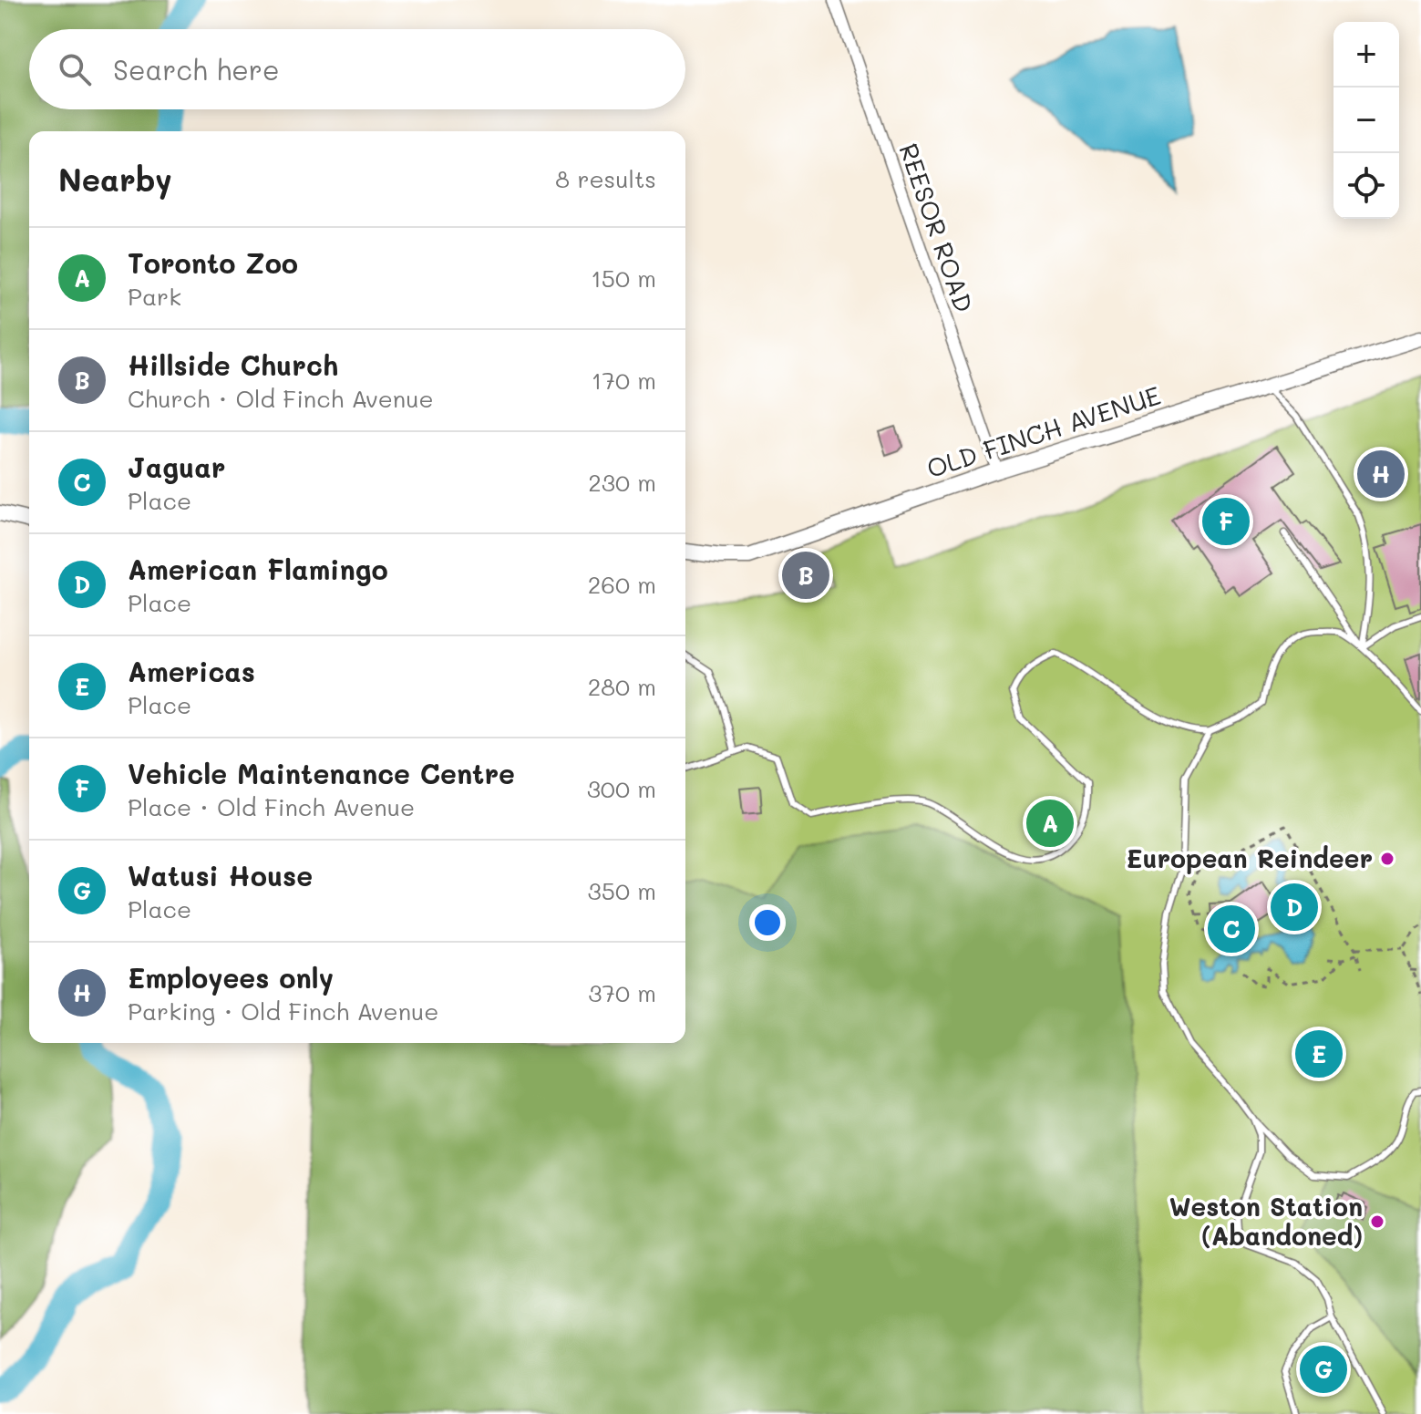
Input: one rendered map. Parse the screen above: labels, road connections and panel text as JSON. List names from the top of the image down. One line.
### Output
{"streets":{"street":["REESOR ROAD","OLD FINCH AVENUE"]},"crossings":[["REESOR ROAD","OLD FINCH AVENUE"]],"places":["European Reindeer","Weston Station (Abandoned)"],"page":{"map_buttons":["+","−"],"search":"Search here","heading":["Nearby","8 results"],"list":[{"mark":"A","name":"Toronto Zoo","note":"Park","value":"150 m"},{"mark":"B","name":"Hillside Church","note":"Church · Old Finch Avenue","value":"170 m"},{"mark":"C","name":"Jaguar","note":"Place","value":"230 m"},{"mark":"D","name":"American Flamingo","note":"Place","value":"260 m"},{"mark":"E","name":"Americas","note":"Place","value":"280 m"},{"mark":"F","name":"Vehicle Maintenance Centre","note":"Place · Old Finch Avenue","value":"300 m"},{"mark":"G","name":"Watusi House","note":"Place","value":"350 m"},{"mark":"H","name":"Employees only","note":"Parking · Old Finch Avenue","value":"370 m"}],"pins":["H","F","B","A","D","C","E","G"]}}
